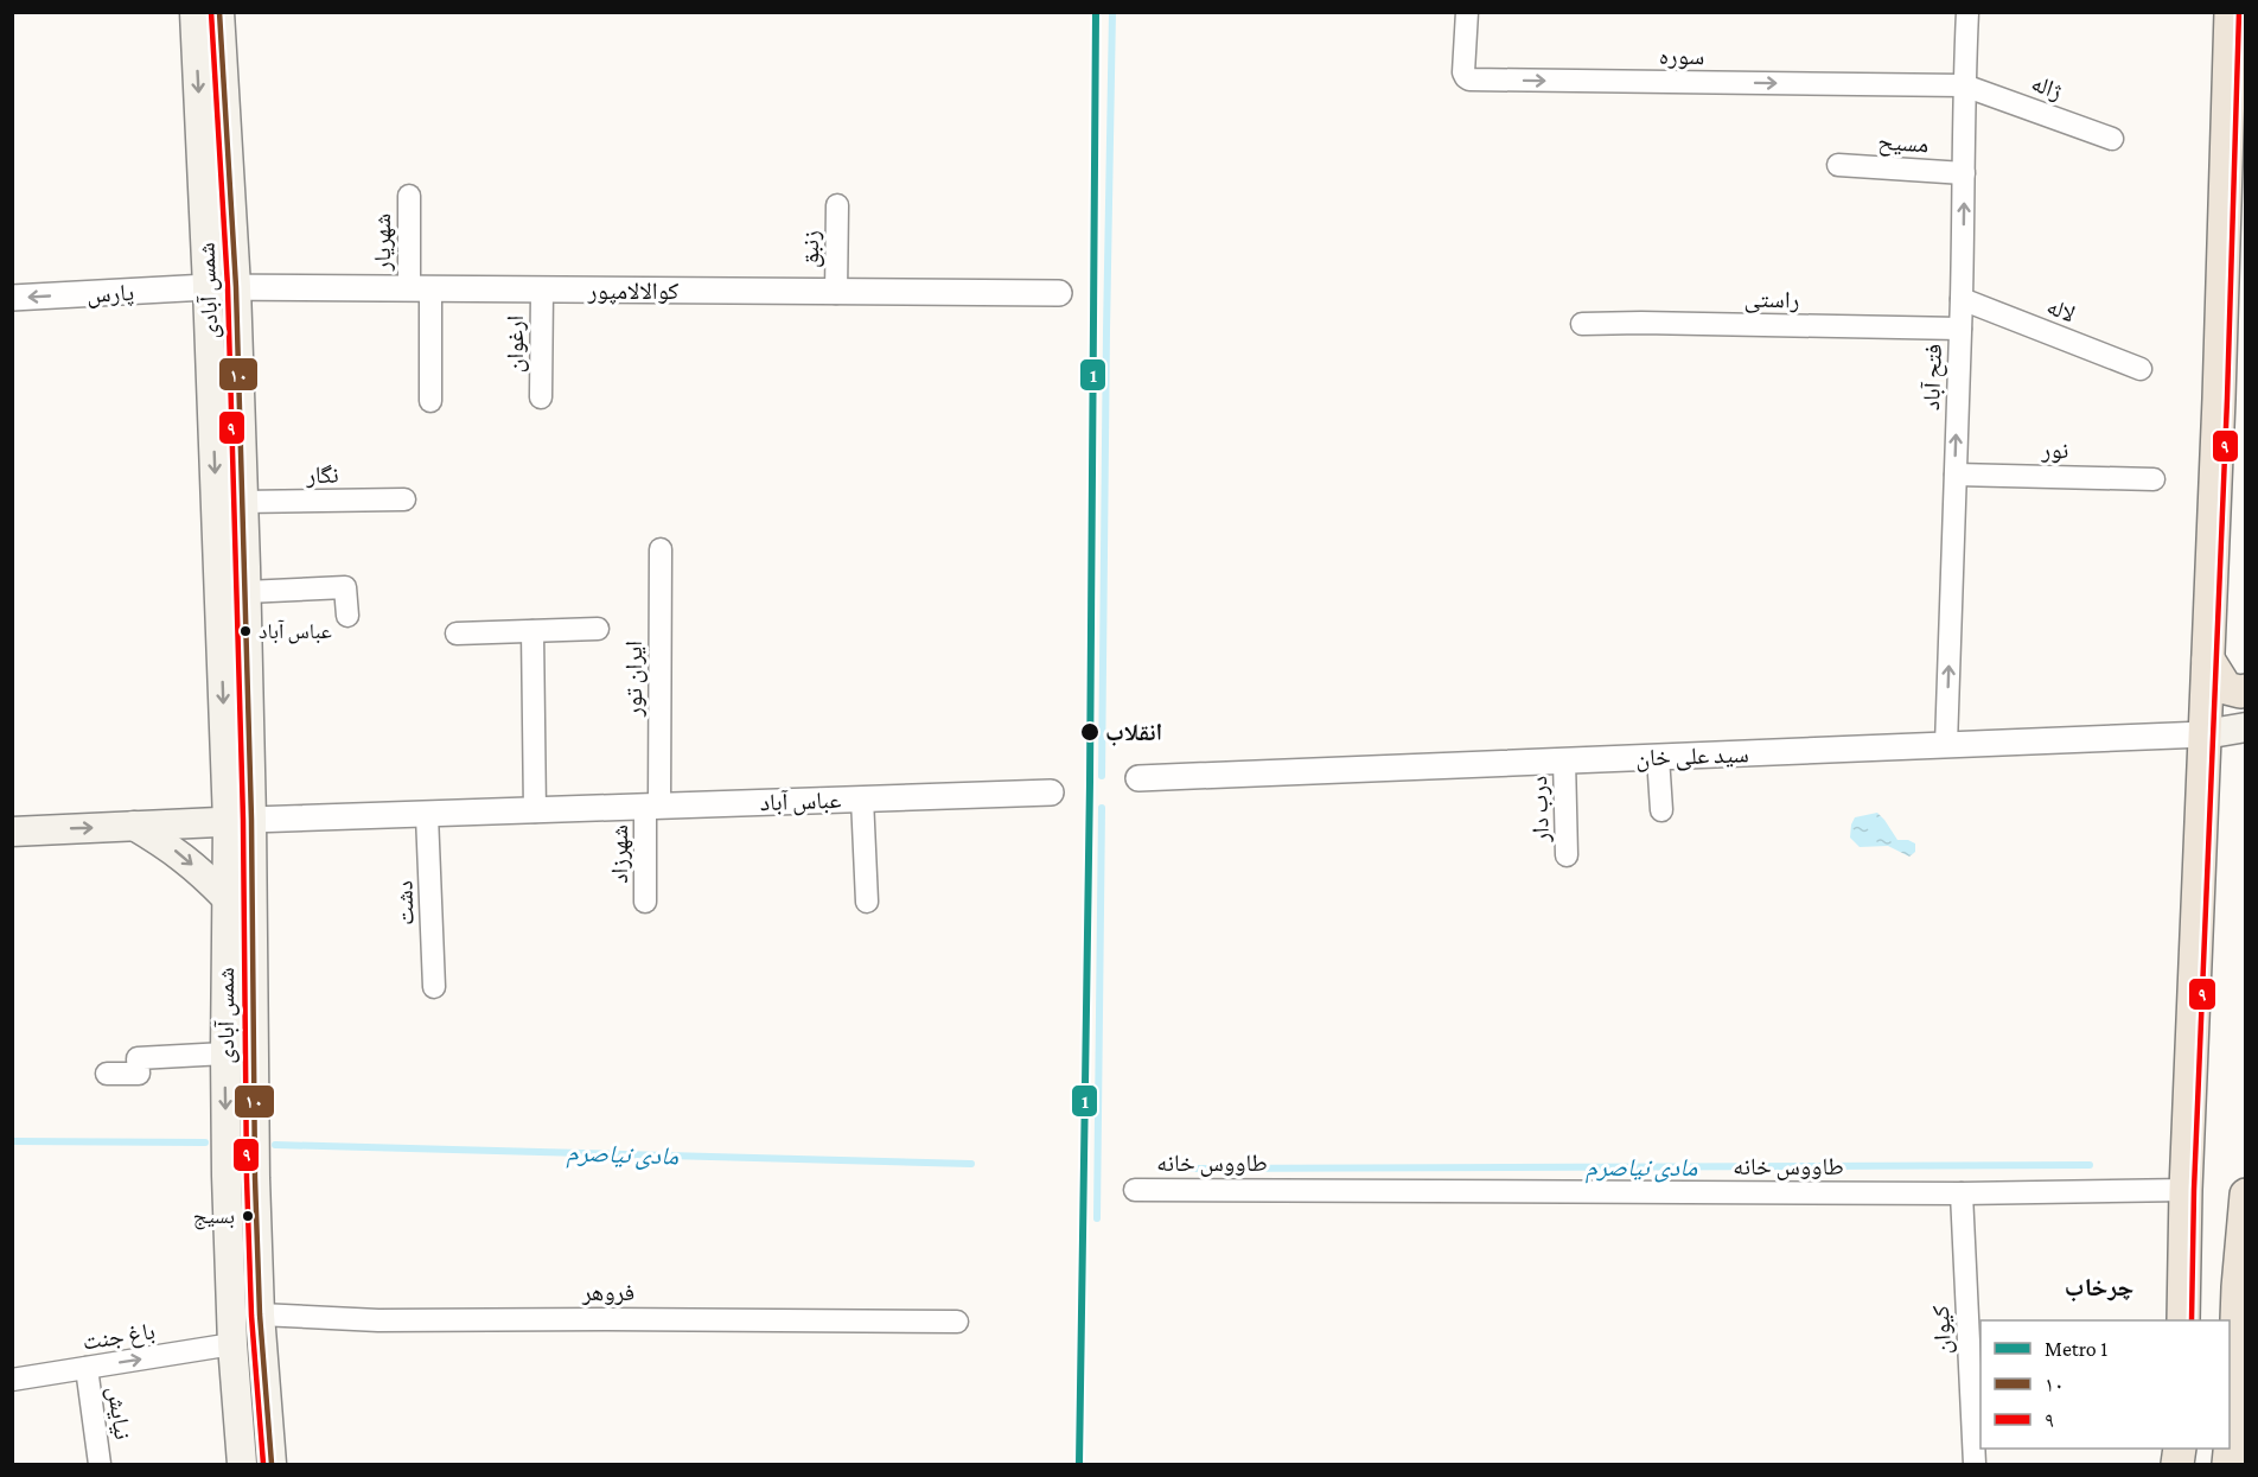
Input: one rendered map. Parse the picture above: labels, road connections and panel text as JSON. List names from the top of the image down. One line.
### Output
{"streets":{"main road":["شمس آبادی","سید علی خان","عباس آباد"],"street":["سوره","ژاله","مسیح","شهریار","زنبق","کوالالامپور","پارس","راستی","لاله","ارغوان","فتح آباد","نور","نگار","ایران تور","درب دار","شهرزاد","دشت","طاووس خانه","فروهر","کیوان","باغ جنت","نیایش"]},"crossings":[["سوره","ژاله"],["سوره","فتح آباد"],["ژاله","فتح آباد"],["مسیح","فتح آباد"],["شهریار","کوالالامپور"],["زنبق","کوالالامپور"],["شمس آبادی","کوالالامپور"],["شمس آبادی","پارس"],["شمس آبادی","نگار"],["شمس آبادی","عباس آباد"],["شمس آبادی","فروهر"],["شمس آبادی","باغ جنت"],["کوالالامپور","پارس"],["کوالالامپور","ارغوان"],["راستی","فتح آباد"],["لاله","فتح آباد"],["فتح آباد","نور"],["فتح آباد","سید علی خان"],["ایران تور","عباس آباد"],["ایران تور","شهرزاد"],["سید علی خان","درب دار"],["عباس آباد","شهرزاد"],["عباس آباد","دشت"],["طاووس خانه","کیوان"],["باغ جنت","نیایش"]],"one_way":["سوره","پارس","فتح آباد","باغ جنت"],"districts":["چرخاب"],"water":["مادی نیاصرم"],"places":["عباس آباد","انقلاب","بسیج"],"lines":["metro line 1","transit line ۱۰","transit line ۹"],"legend":["Metro 1","۱۰","۹"]}
